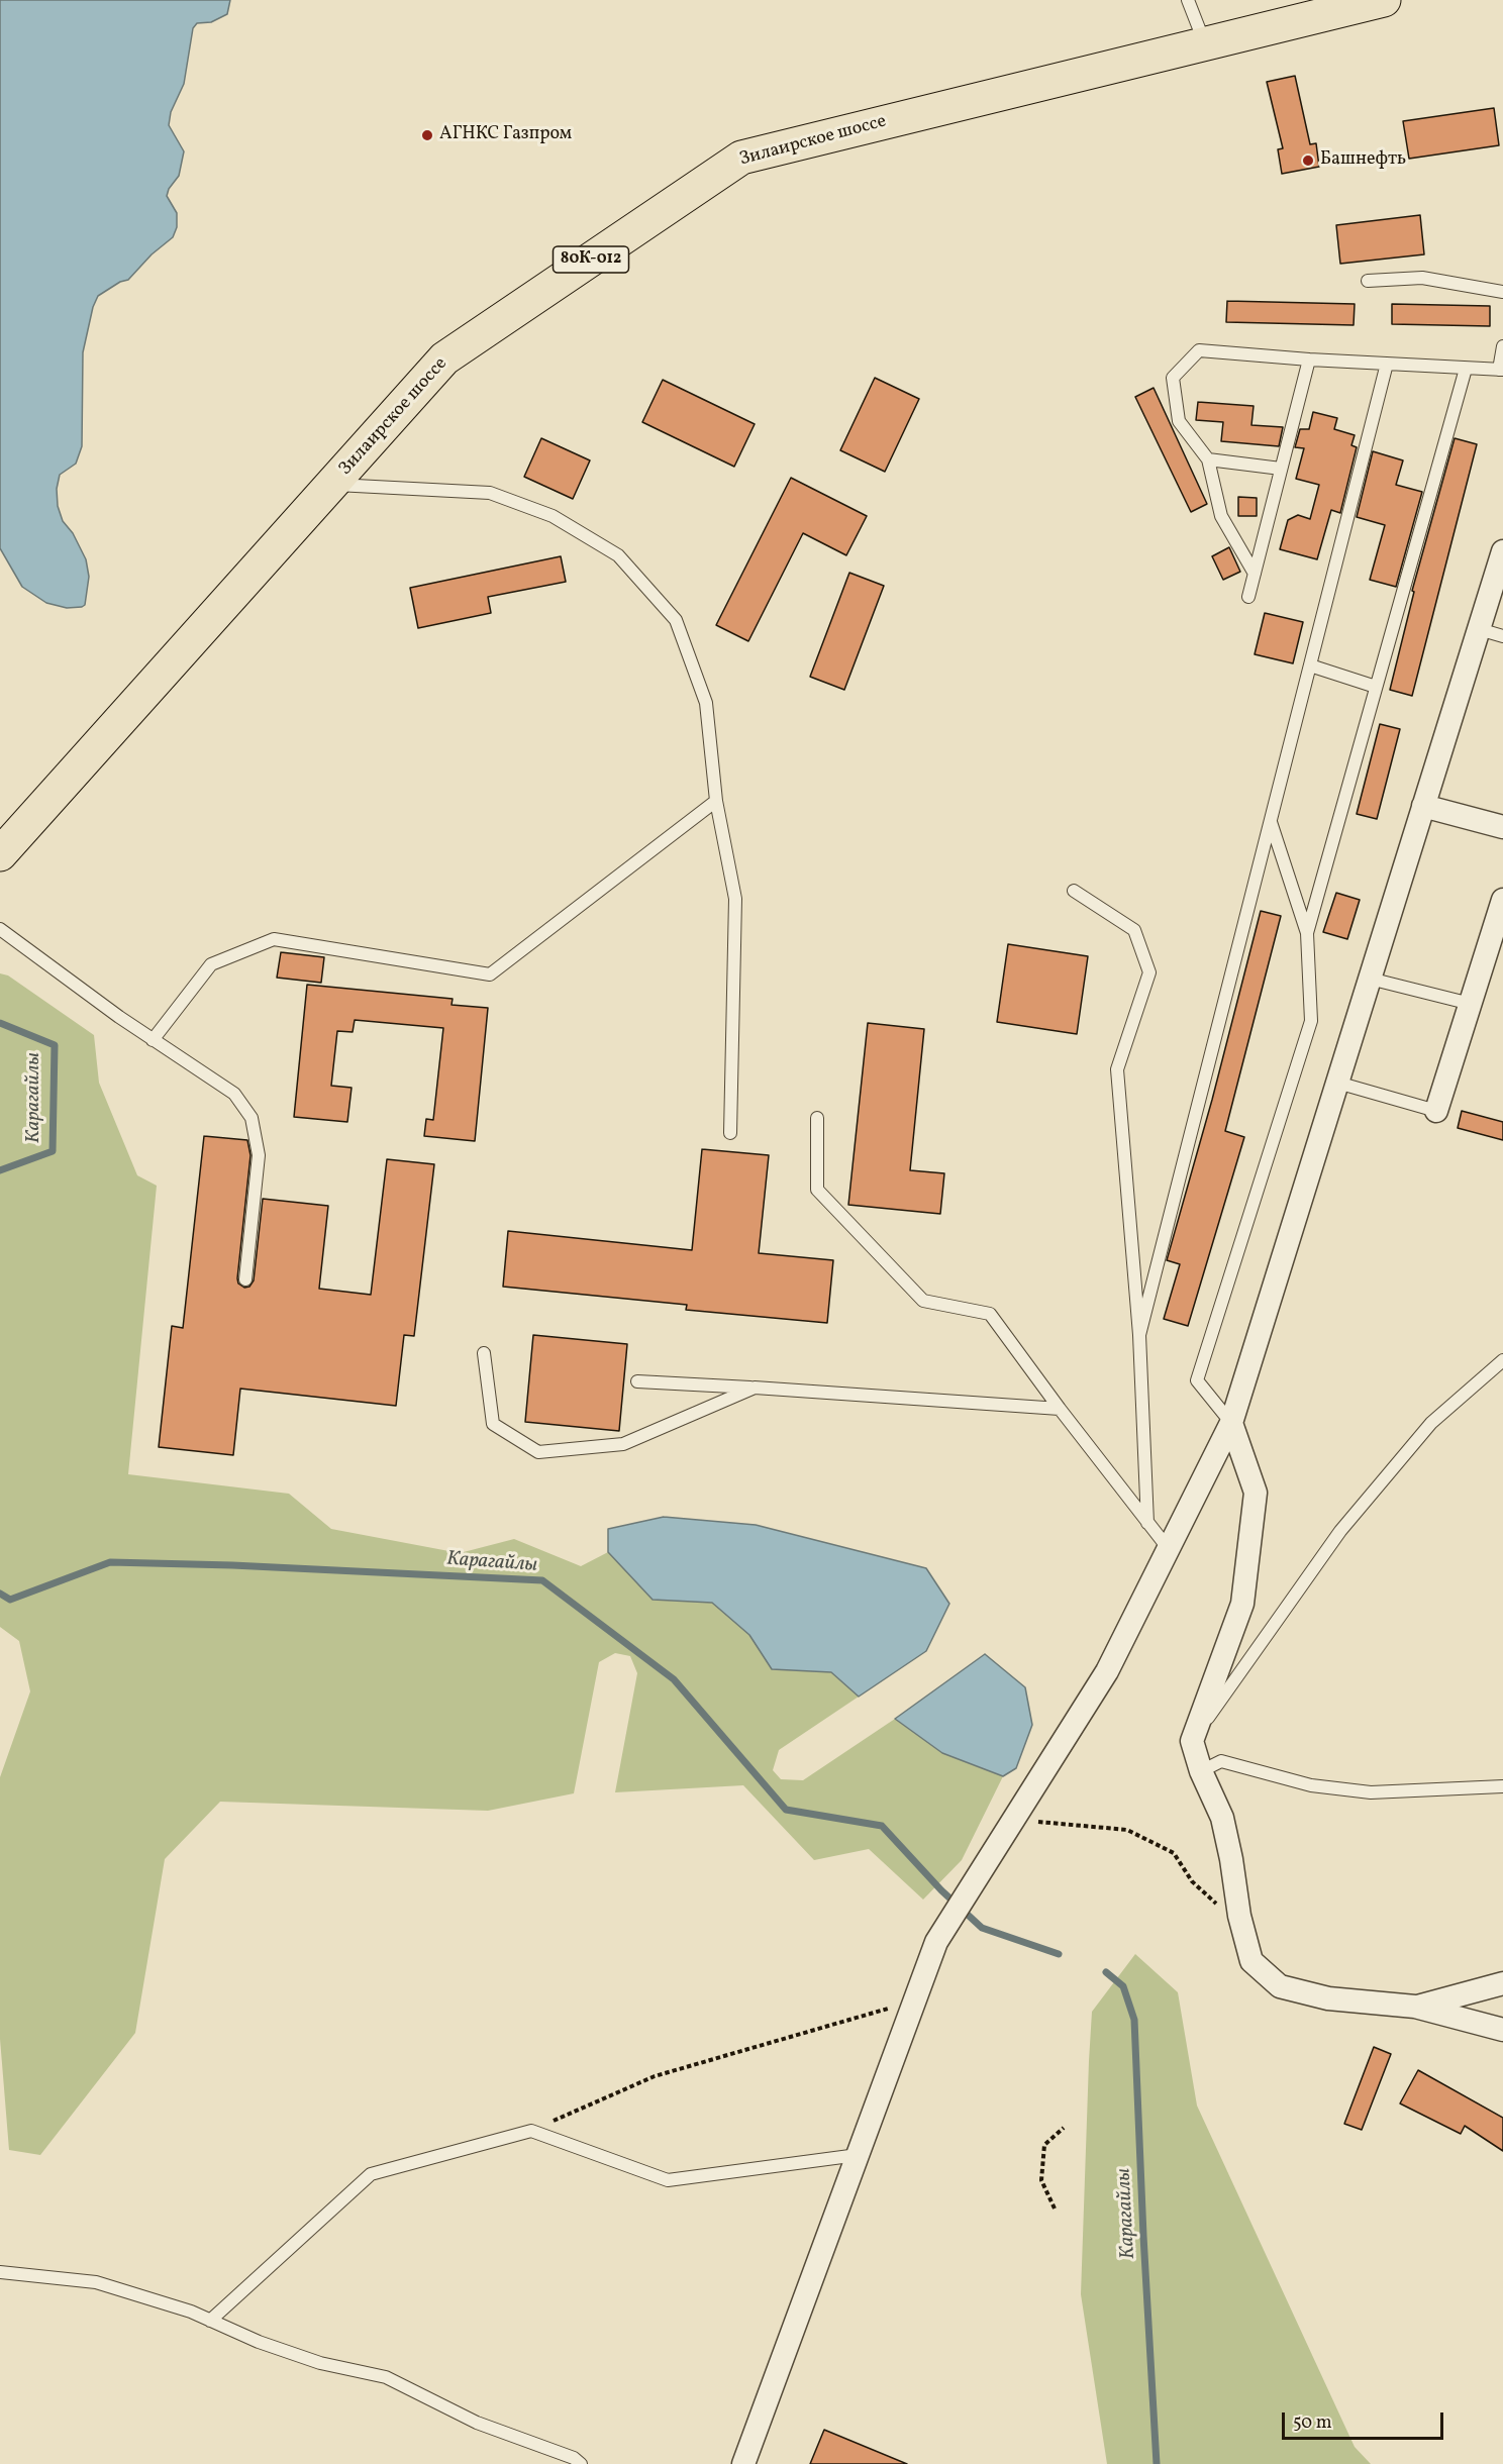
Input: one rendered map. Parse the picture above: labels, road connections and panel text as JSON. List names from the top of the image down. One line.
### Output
{"streets":{"main road":["Зилаирское шоссе","80К-012"]},"water":["Карагайлы"],"places":["АГНКС Газпром","Башнефть"],"scale_bar":"50 m"}
